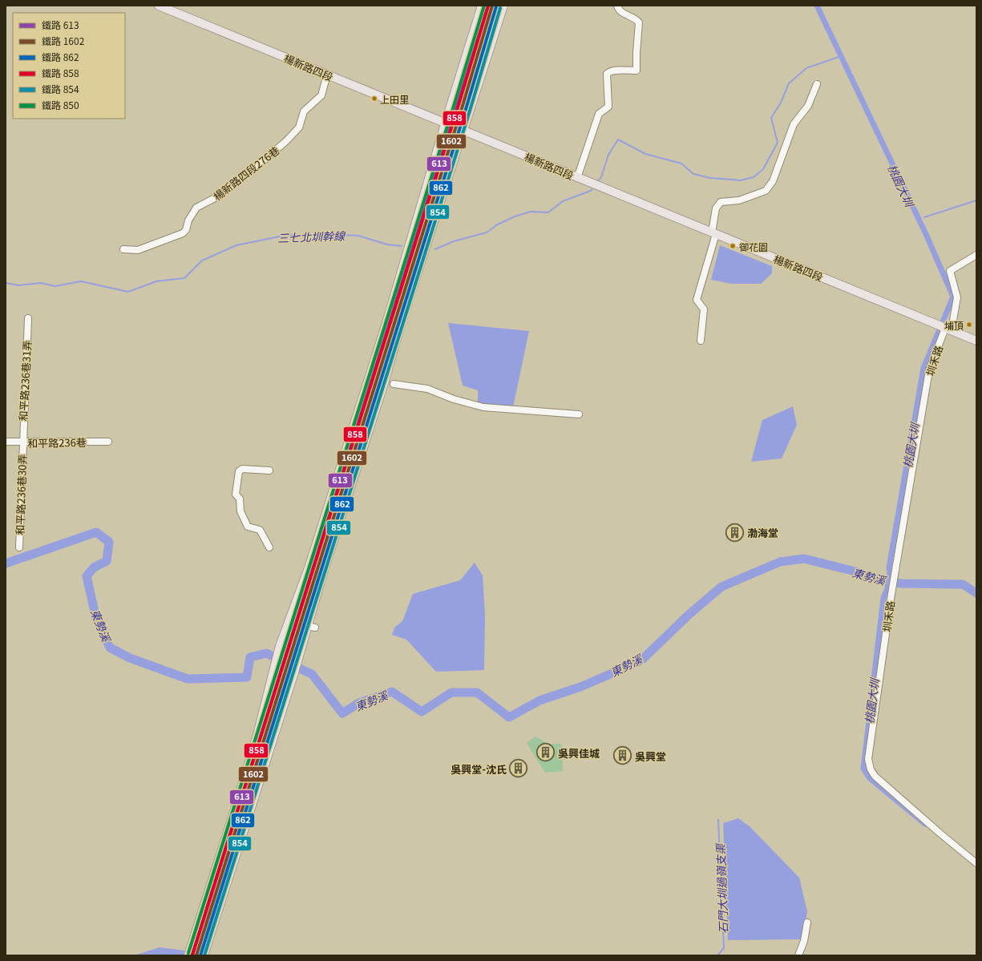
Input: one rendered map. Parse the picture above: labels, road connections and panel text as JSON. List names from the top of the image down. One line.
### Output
{"streets":{"main road":["楊新路四段"],"street":["楊新路四段276巷","圳禾路","和平路236巷31弄","和平路236巷","和平路236巷30弄"]},"crossings":[["楊新路四段","楊新路四段276巷"],["楊新路四段","圳禾路"],["和平路236巷31弄","和平路236巷"],["和平路236巷31弄","和平路236巷30弄"],["和平路236巷","和平路236巷30弄"]],"water":["桃園大圳","三七北圳幹線","東勢溪","石門大圳過嶺支渠"],"places":{"other":["上田里","御花園","埔頂"],"building":["渤海堂","吳興佳城","吳興堂","吳興堂-沈氏"]},"lines":["rail line 613","rail line 1602","rail line 858","rail line 850","rail line 862","rail line 854"],"legend":["鐵路 613","鐵路 1602","鐵路 862","鐵路 858","鐵路 854","鐵路 850"]}
